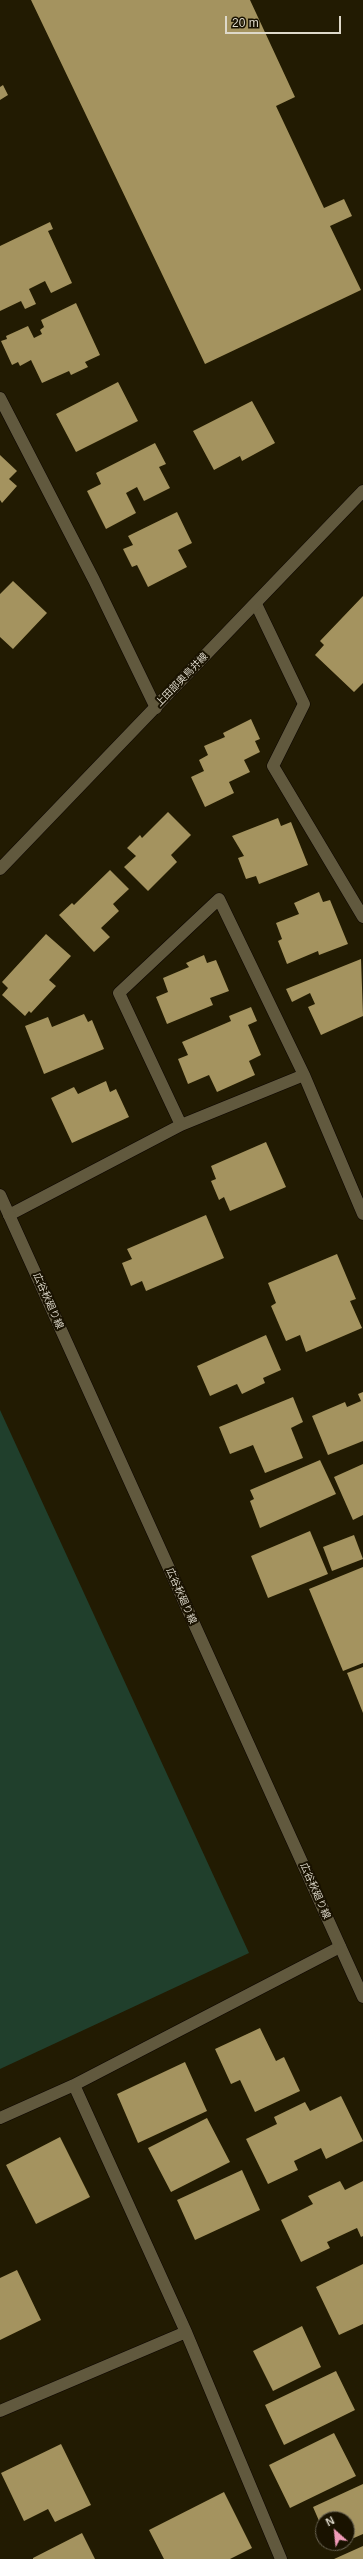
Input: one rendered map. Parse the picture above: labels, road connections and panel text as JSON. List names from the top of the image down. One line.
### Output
{"streets":{"street":["上田部奥鳥井線","広谷秋廻り線"]},"scale_bar":"20 m","north":"top left"}
